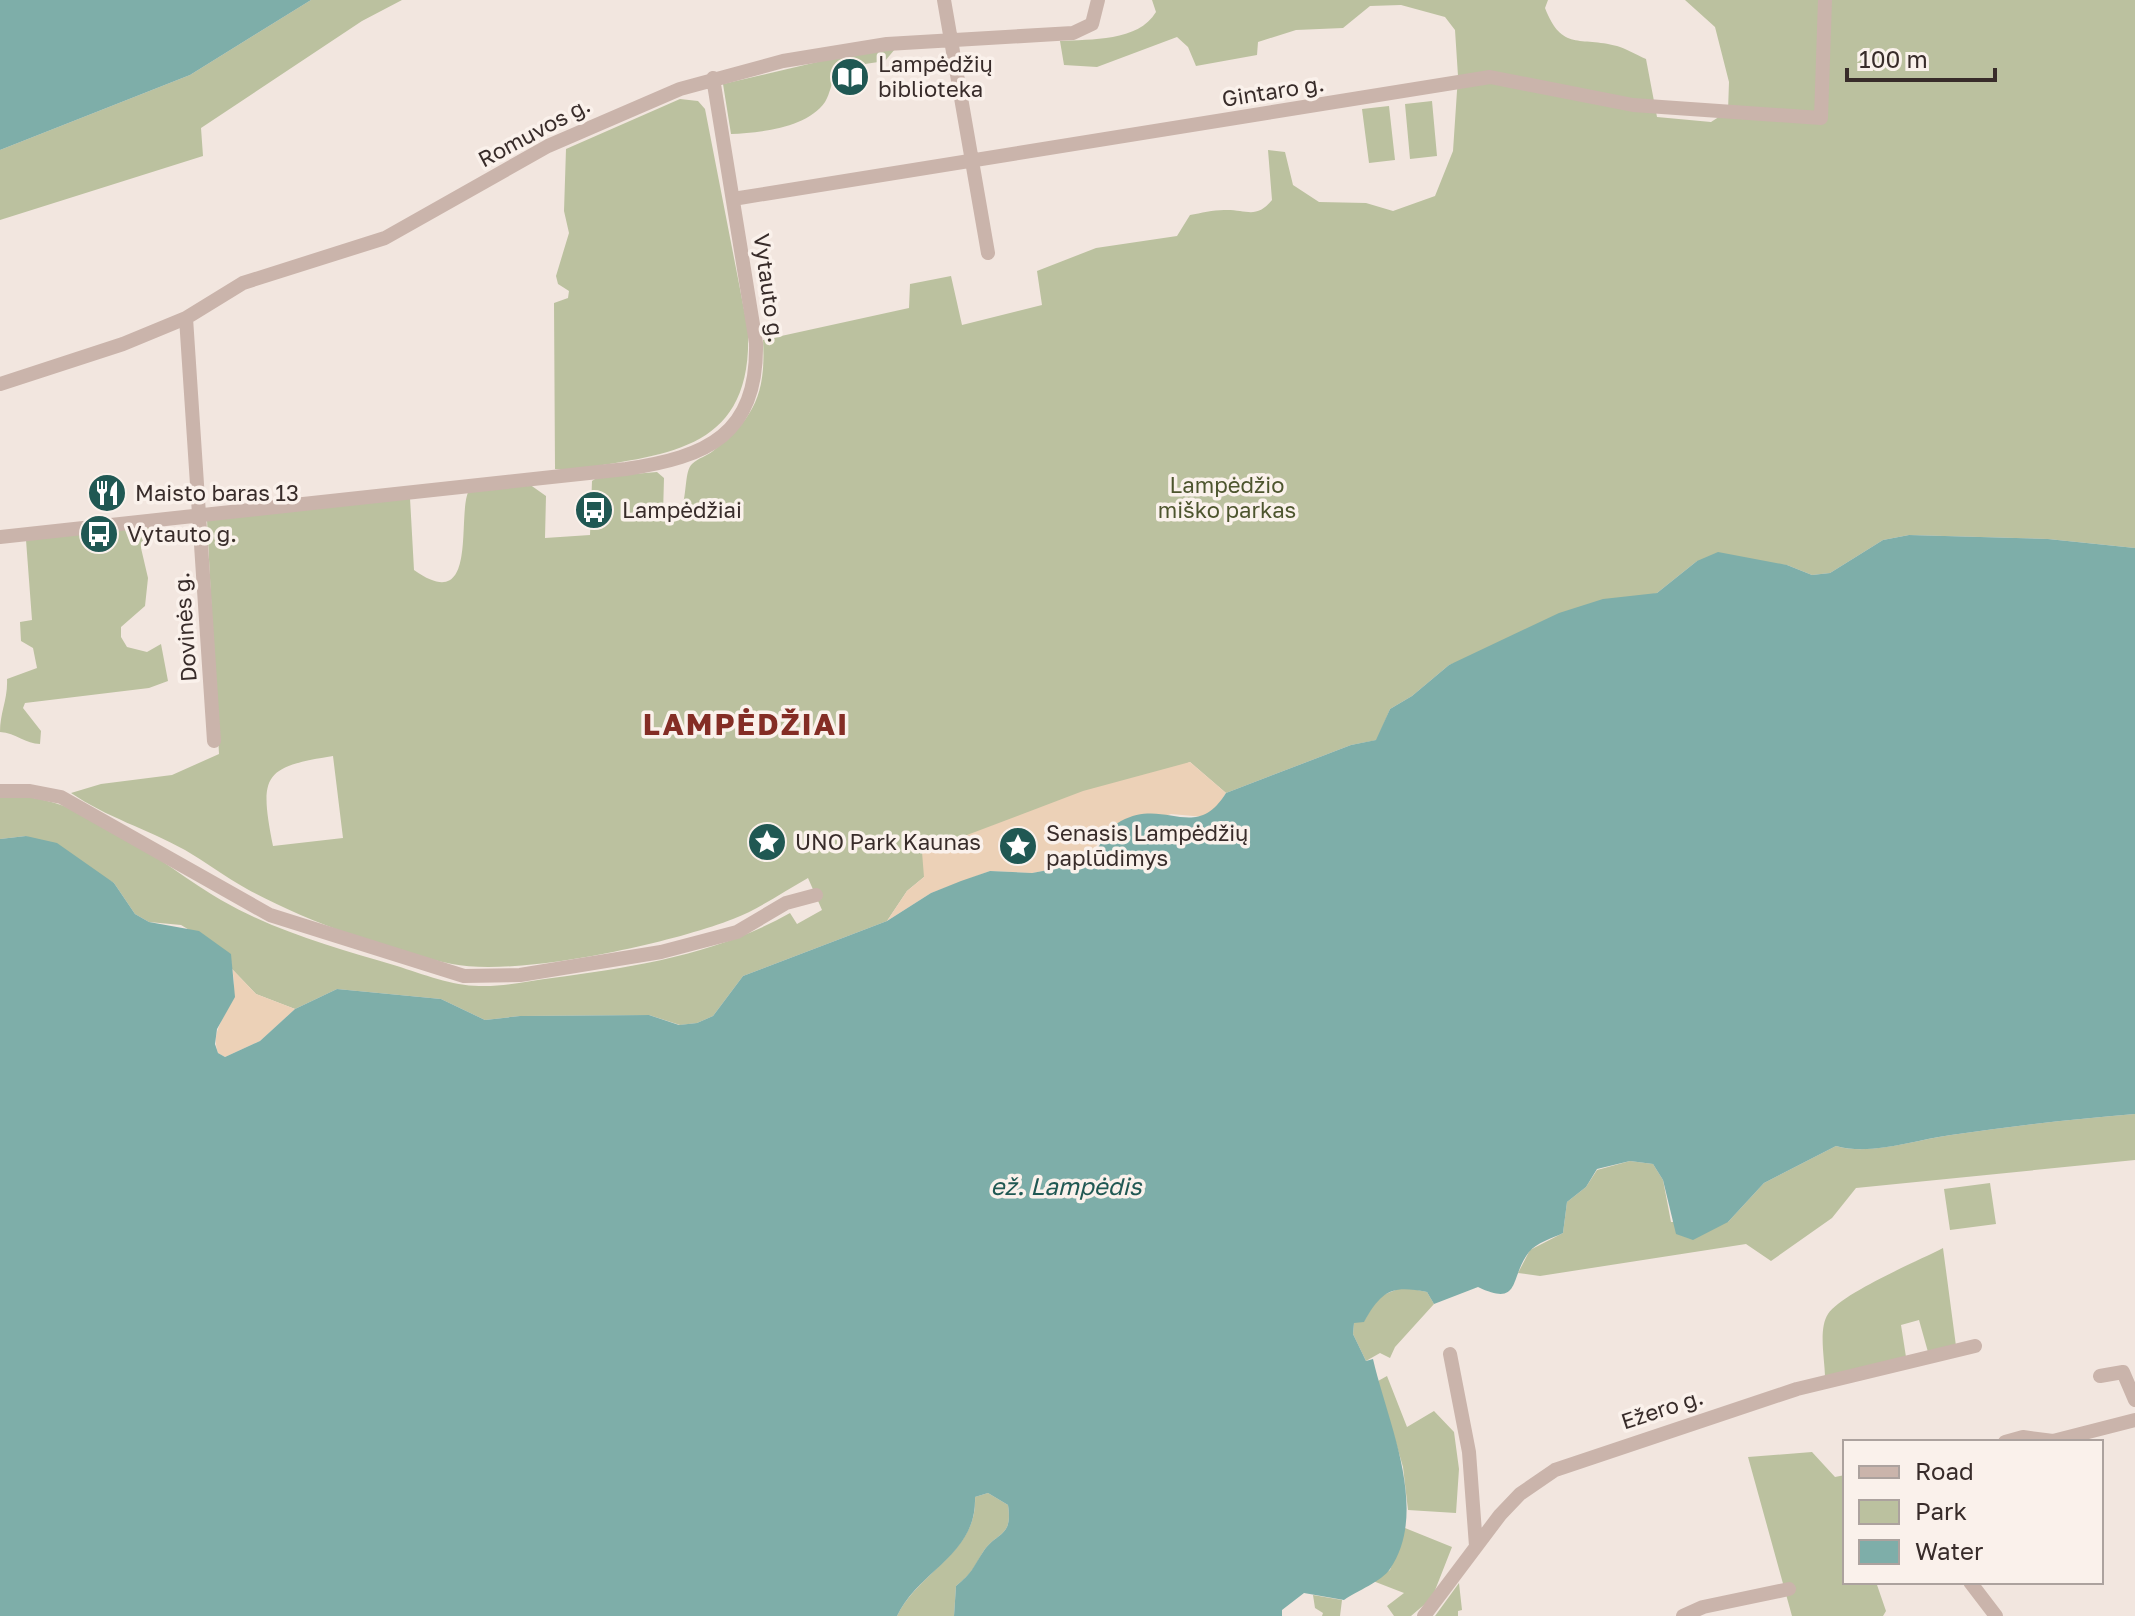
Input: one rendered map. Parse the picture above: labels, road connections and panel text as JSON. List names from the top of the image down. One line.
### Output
{"streets":{"street":["Gintaro g.","Romuvos g.","Vytauto g.","Dovinės g.","Ežero g."]},"crossings":[["Gintaro g.","Vytauto g."],["Romuvos g.","Vytauto g."],["Romuvos g.","Dovinės g."],["Vytauto g.","Dovinės g."]],"districts":["LAMPĖDŽIAI"],"water":["ež. Lampėdis"],"parks":["Lampėdžio miško parkas"],"places":{"library":["Lampėdžių biblioteka"],"restaurant":["Maisto baras 13"],"bus stop":["Lampėdžiai","Vytauto g."],"place":["UNO Park Kaunas","Senasis Lampėdžių paplūdimys"]},"legend":["Road","Park","Water"],"scale_bar":"100 m"}
